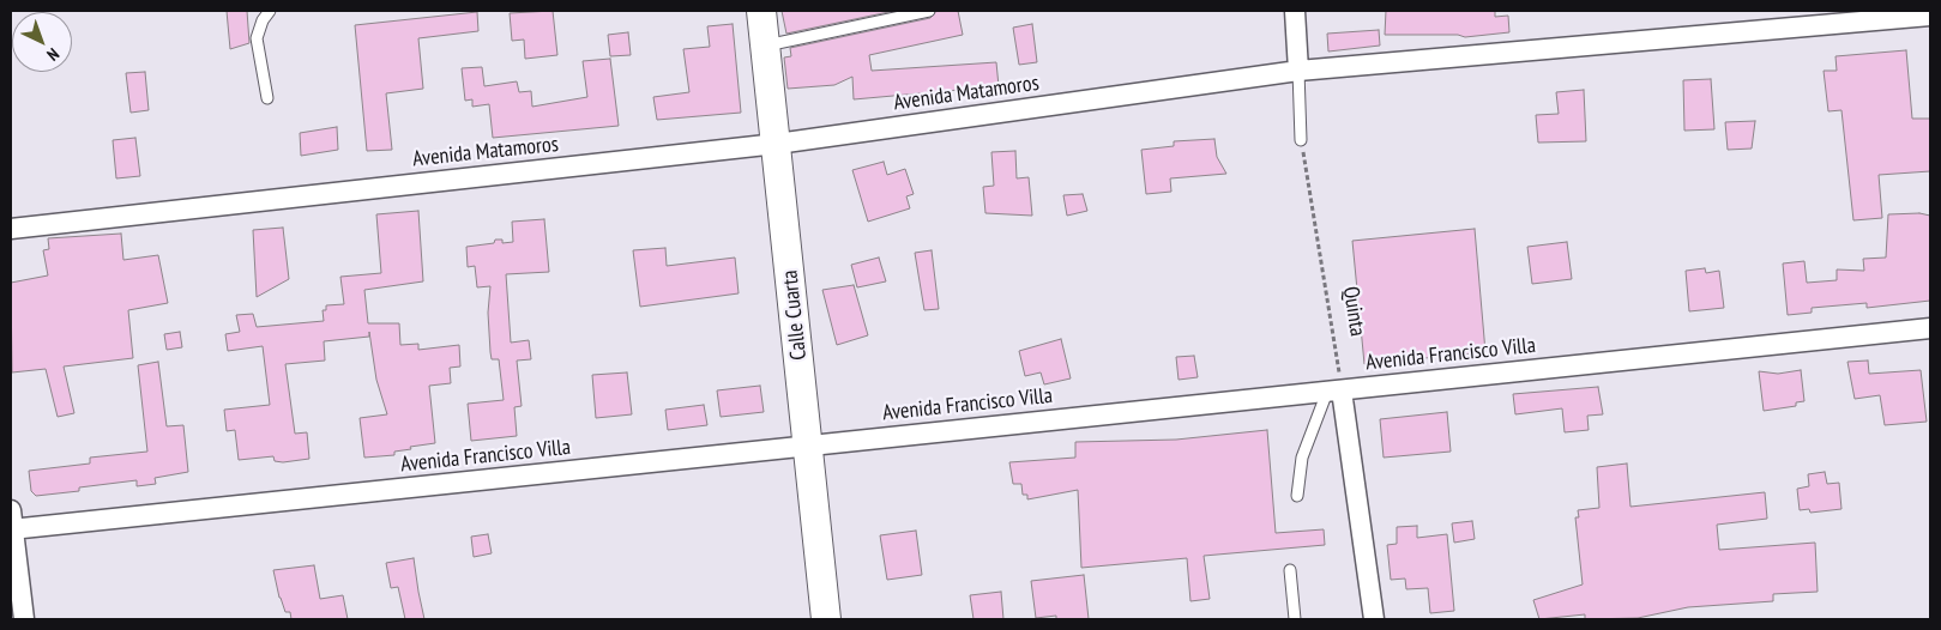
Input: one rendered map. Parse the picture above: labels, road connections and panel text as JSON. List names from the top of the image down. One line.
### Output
{"streets":{"street":["Avenida Matamoros","Calle Cuarta","Avenida Francisco Villa"],"path":["Quinta"]},"crossings":[["Avenida Matamoros","Calle Cuarta"],["Quinta","Avenida Francisco Villa"],["Calle Cuarta","Avenida Francisco Villa"]],"north":"bottom right"}
